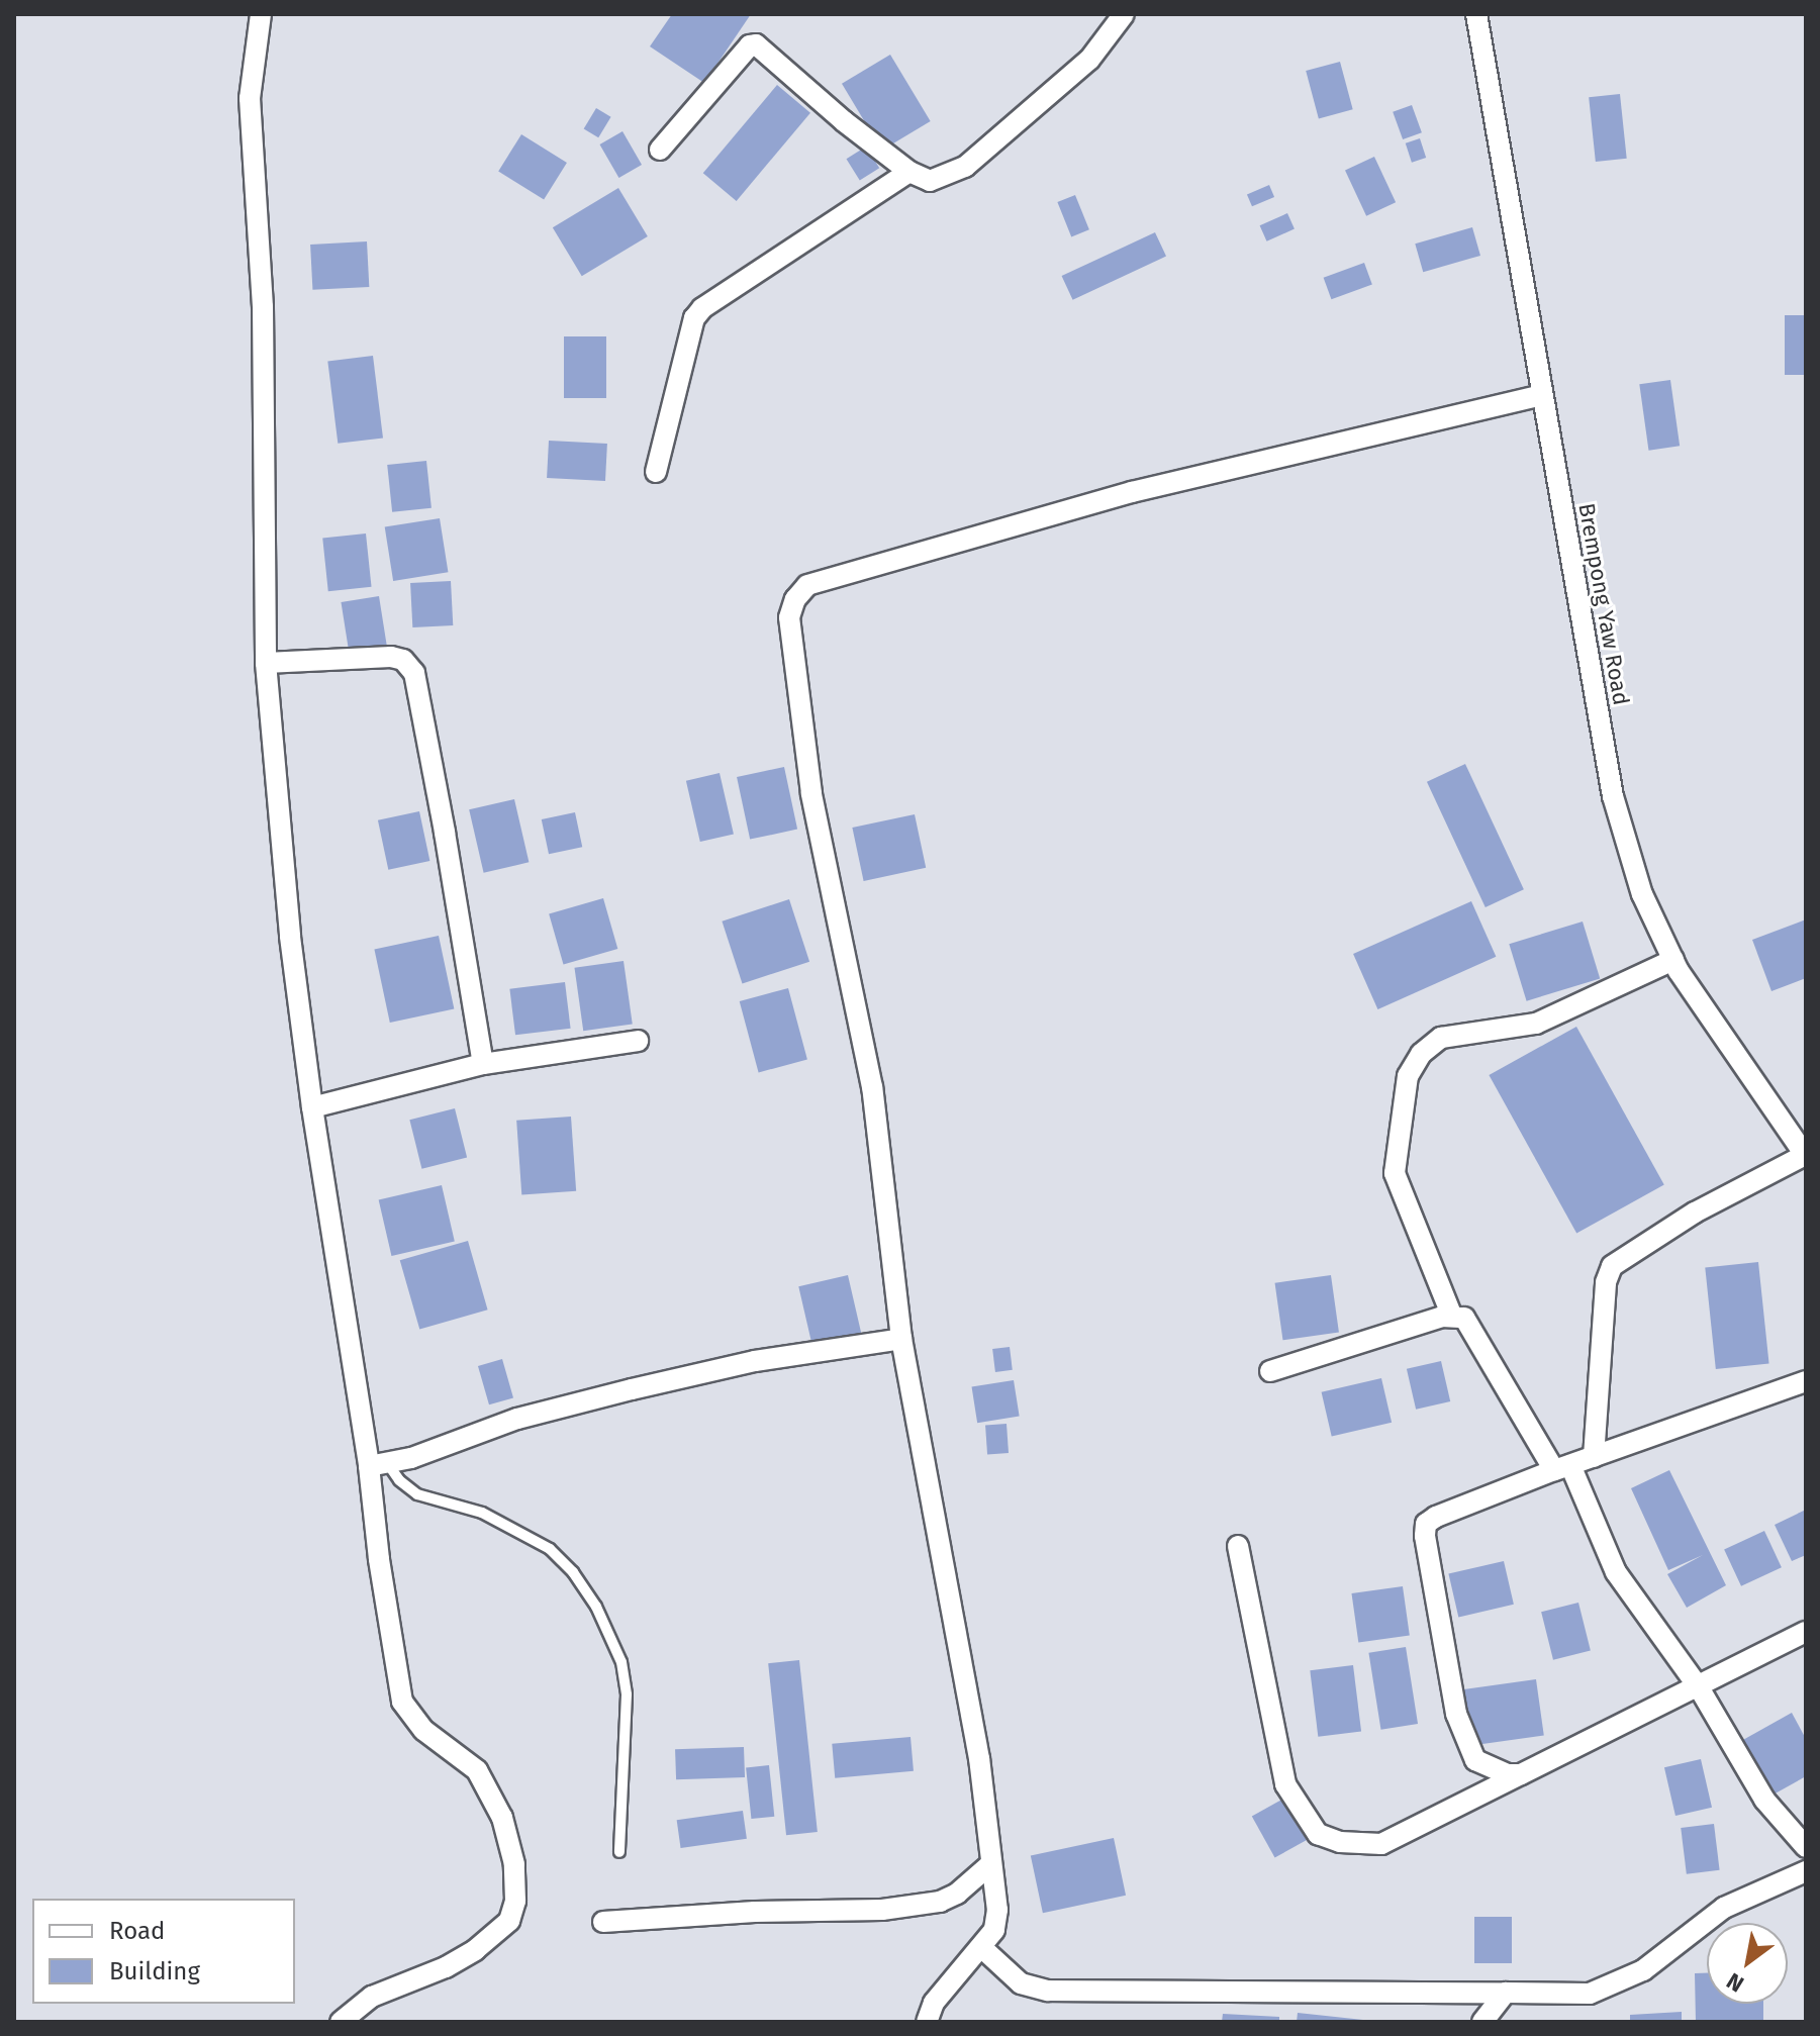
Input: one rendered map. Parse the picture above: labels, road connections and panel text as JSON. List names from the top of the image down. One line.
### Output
{"streets":{"street":["Brempong Yaw Road"]},"legend":["Road","Building"],"north":"bottom left"}
